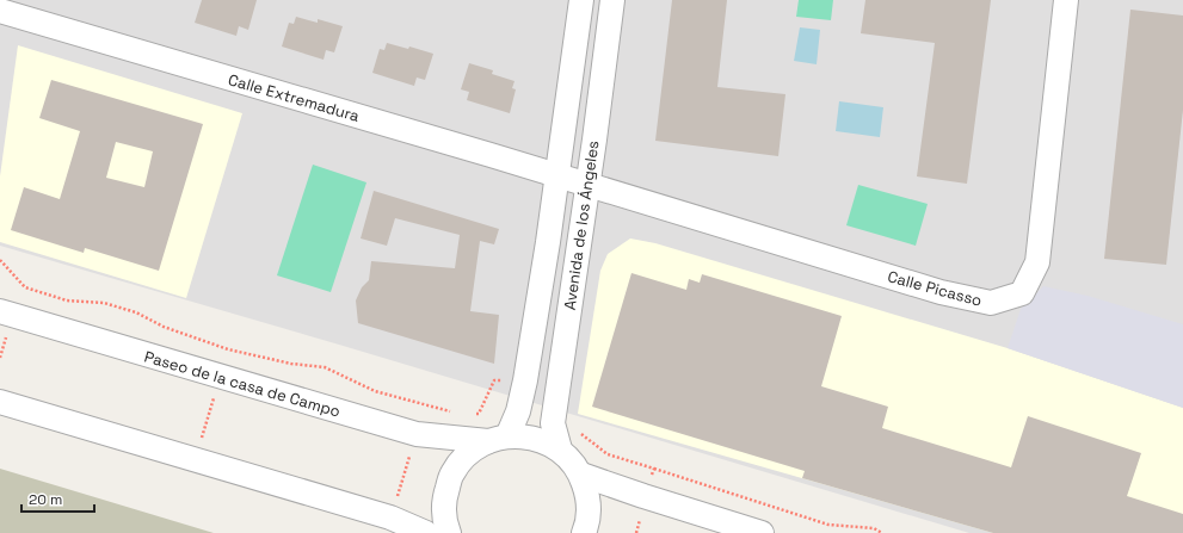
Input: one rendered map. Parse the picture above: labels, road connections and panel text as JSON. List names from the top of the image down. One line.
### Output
{"streets":{"street":["Calle Extremadura","Avenida de los Ángeles","Calle Picasso","Paseo de la casa de Campo"]},"crossings":[["Calle Extremadura","Avenida de los Ángeles"],["Calle Extremadura","Calle Picasso"],["Avenida de los Ángeles","Calle Picasso"],["Avenida de los Ángeles","Paseo de la casa de Campo"]],"scale_bar":"20 m"}
